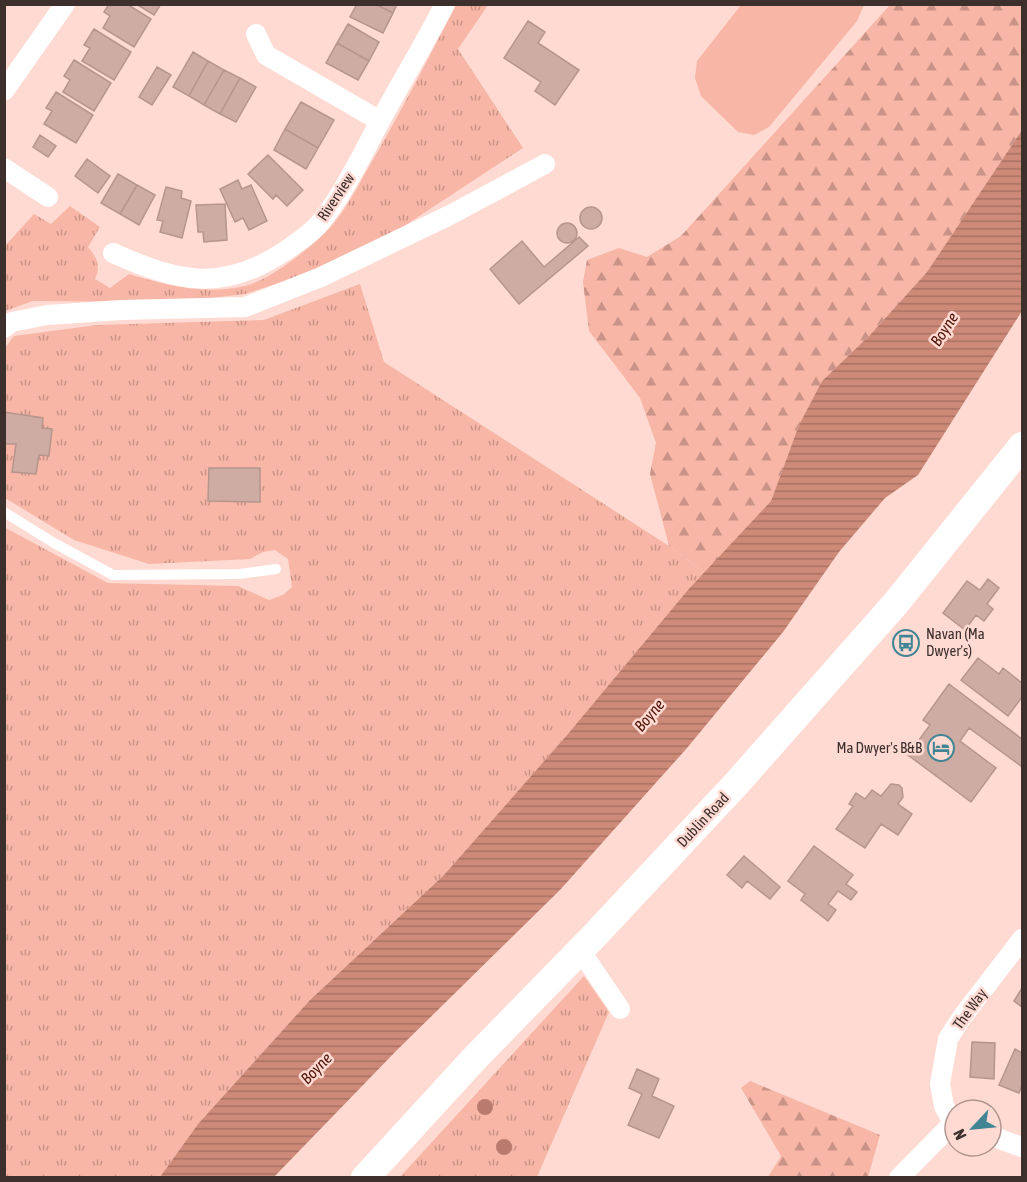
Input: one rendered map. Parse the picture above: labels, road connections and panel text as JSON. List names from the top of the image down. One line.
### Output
{"streets":{"main road":["Dublin Road"],"street":["Riverview","The Way"]},"water":["Boyne"],"places":{"bus stop":["Navan (Ma Dwyer's)"],"hotel":["Ma Dwyer's B&B"]},"north":"bottom left"}
